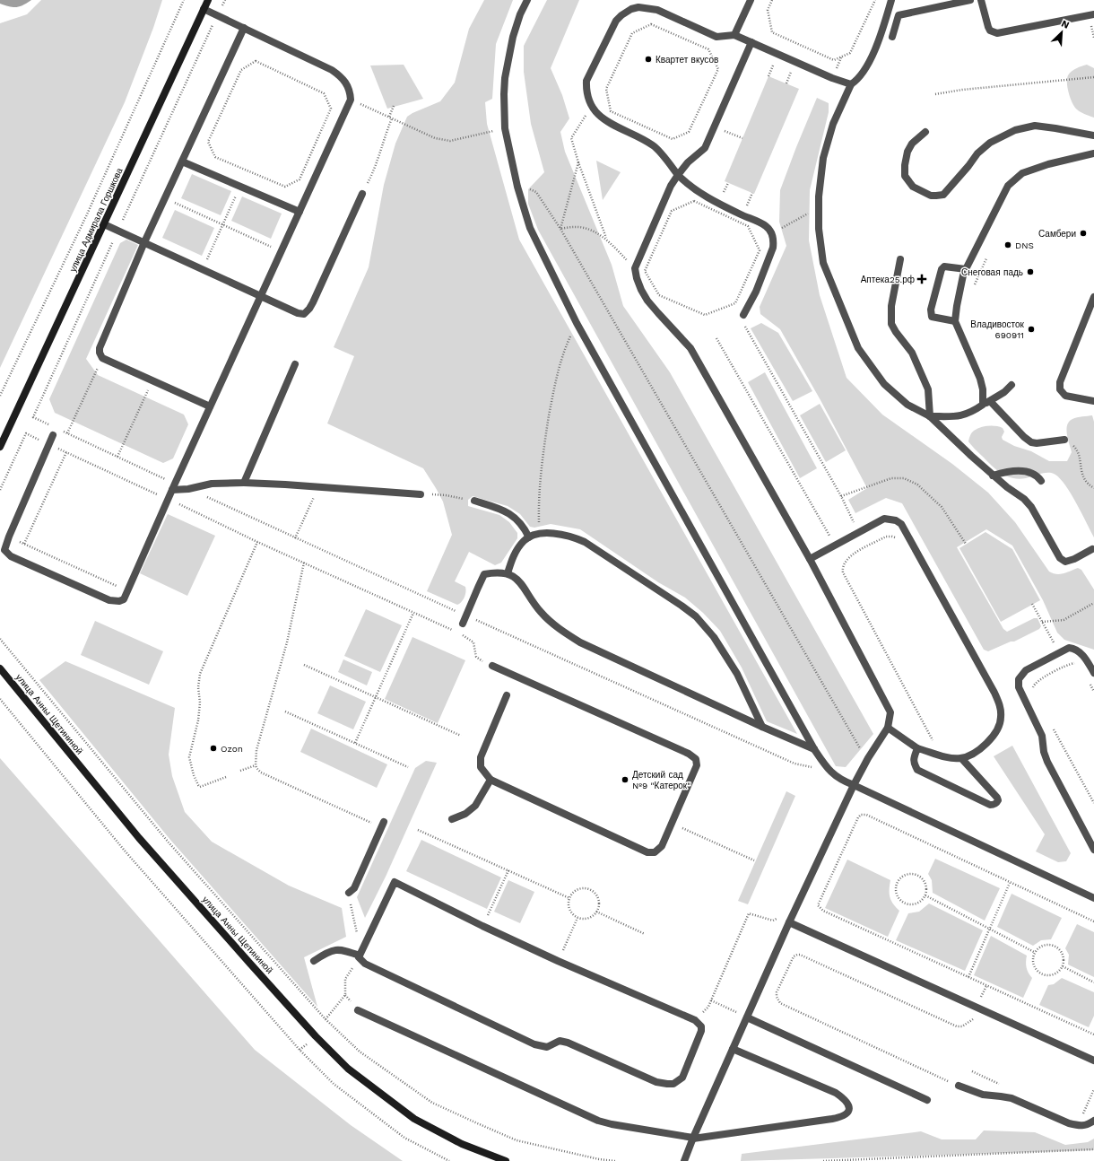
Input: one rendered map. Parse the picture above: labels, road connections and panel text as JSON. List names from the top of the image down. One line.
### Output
{"streets":{"main road":["улица Адмирала Горшкова","улица Анны Щетининой"]},"places":{"other":["Квартет вкусов","Самбери","DNS","Снеговая падь","Владивосток 690911","Ozon","Детский сад №9 \"Катерок\""],"health":["Аптека25.рф"]},"north":"top right"}
